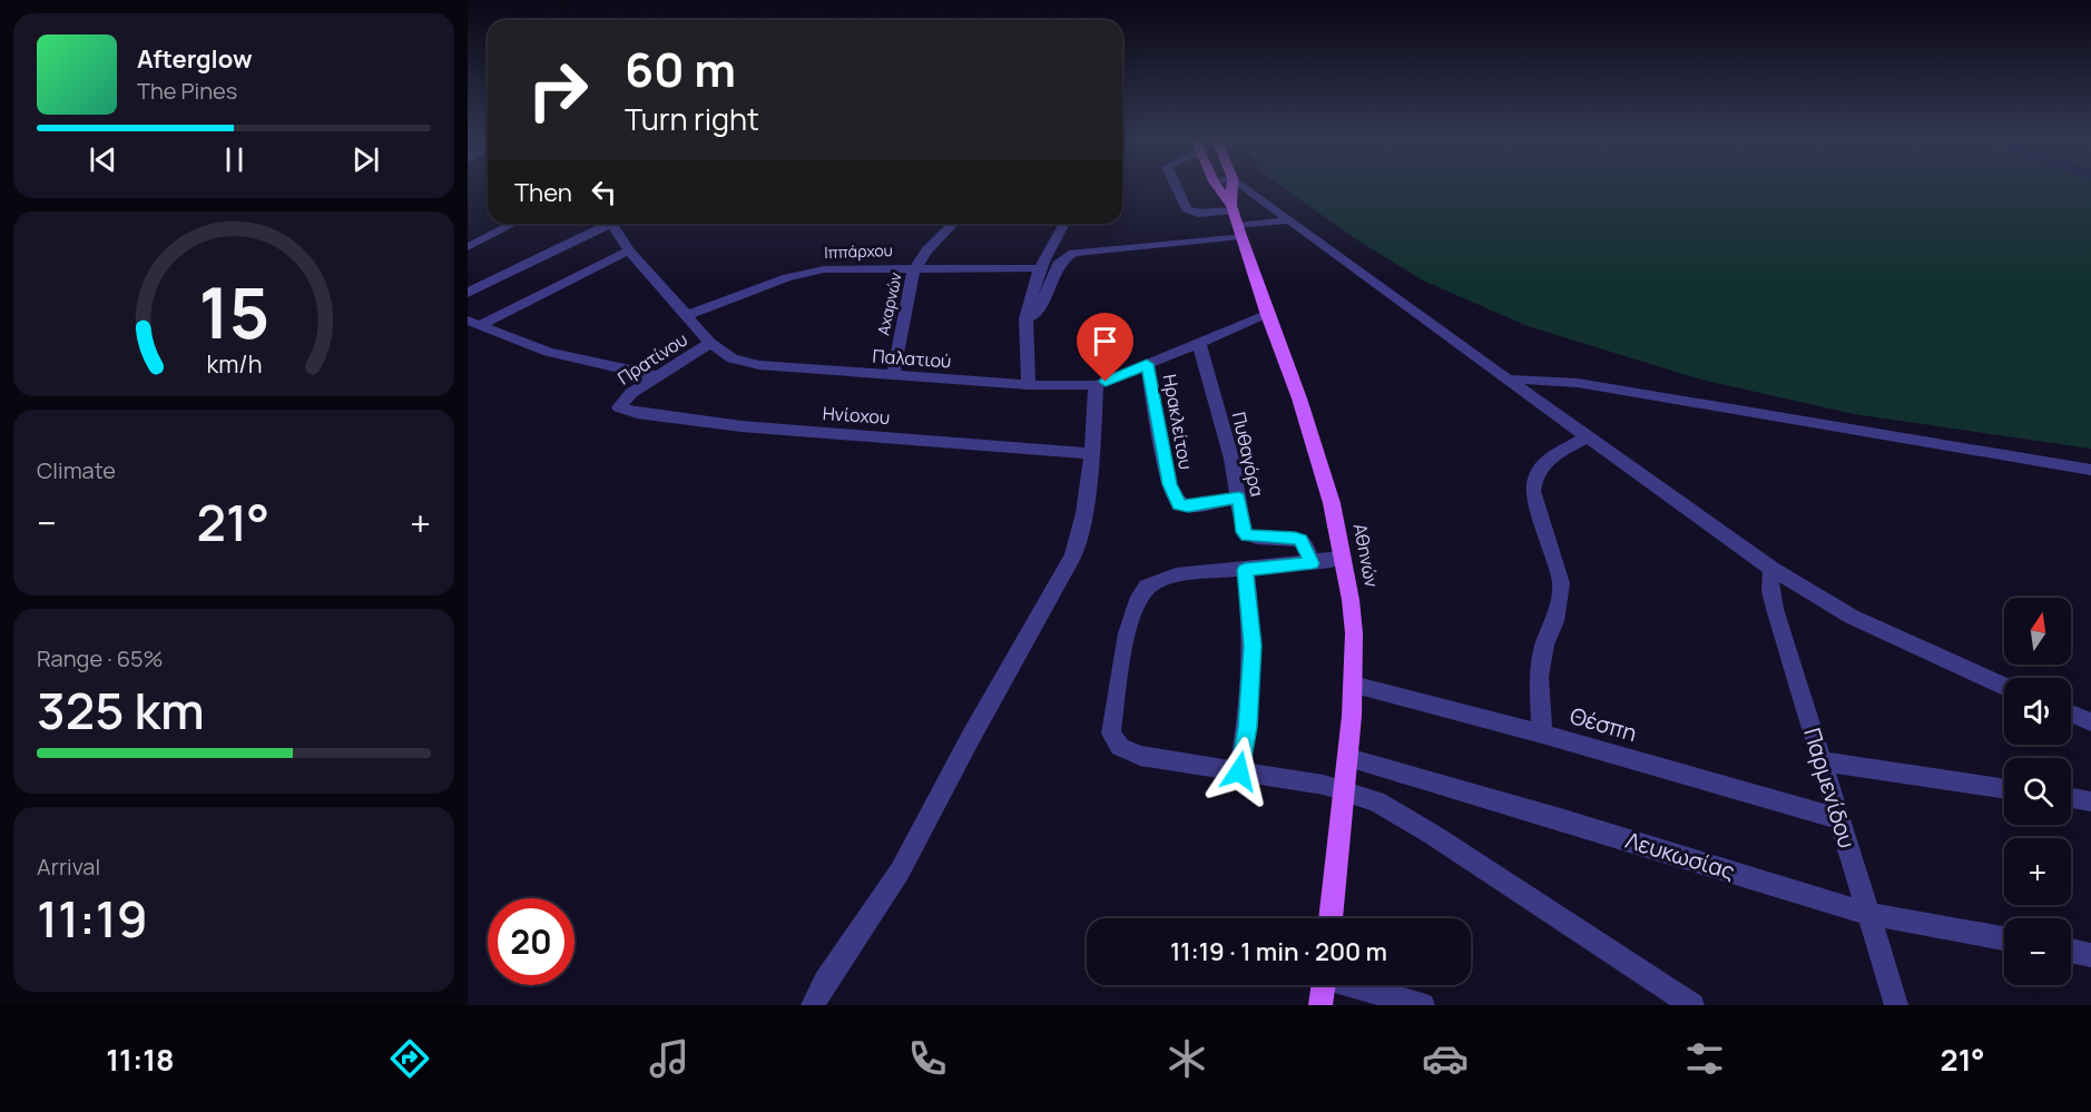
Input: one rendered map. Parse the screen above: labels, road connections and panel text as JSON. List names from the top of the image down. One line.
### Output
{"streets":{"main road":["Αθηνών"],"street":["Ιππάρχου","Αχαρνών","Πρατίνου","Παλατιού","Ηνίοχου","Ηρακλείτου","Πυθαγόρα","Θέσπη","Παρμενίδου","Λευκωσίας"]},"crossings":[["Ιππάρχου","Αχαρνών"],["Ιππάρχου","Παλατιού"],["Αχαρνών","Παλατιού"],["Πρατίνου","Παλατιού"],["Πρατίνου","Ηνίοχου"],["Παλατιού","Ηρακλείτου"],["Παλατιού","Πυθαγόρα"],["Παλατιού","Αθηνών"],["Ηρακλείτου","Πυθαγόρα"],["Αθηνών","Θέσπη"],["Αθηνών","Λευκωσίας"],["Θέσπη","Παρμενίδου"],["Παρμενίδου","Λευκωσίας"]],"north":"top","page":{"turn":["60 m","Turn right"],"song":["Afterglow","The Pines"],"then":"Then","tile":["Climate",["Range · 65%","325 km"],["Arrival","11:19"]],"heat":["−","21°","+"],"map_buttons":["+","−"],"limit":"20","trip":"11:19 · 1 min · 200 m","tabs":["11:18","21°"],"gauge":["15","km/h"]}}
